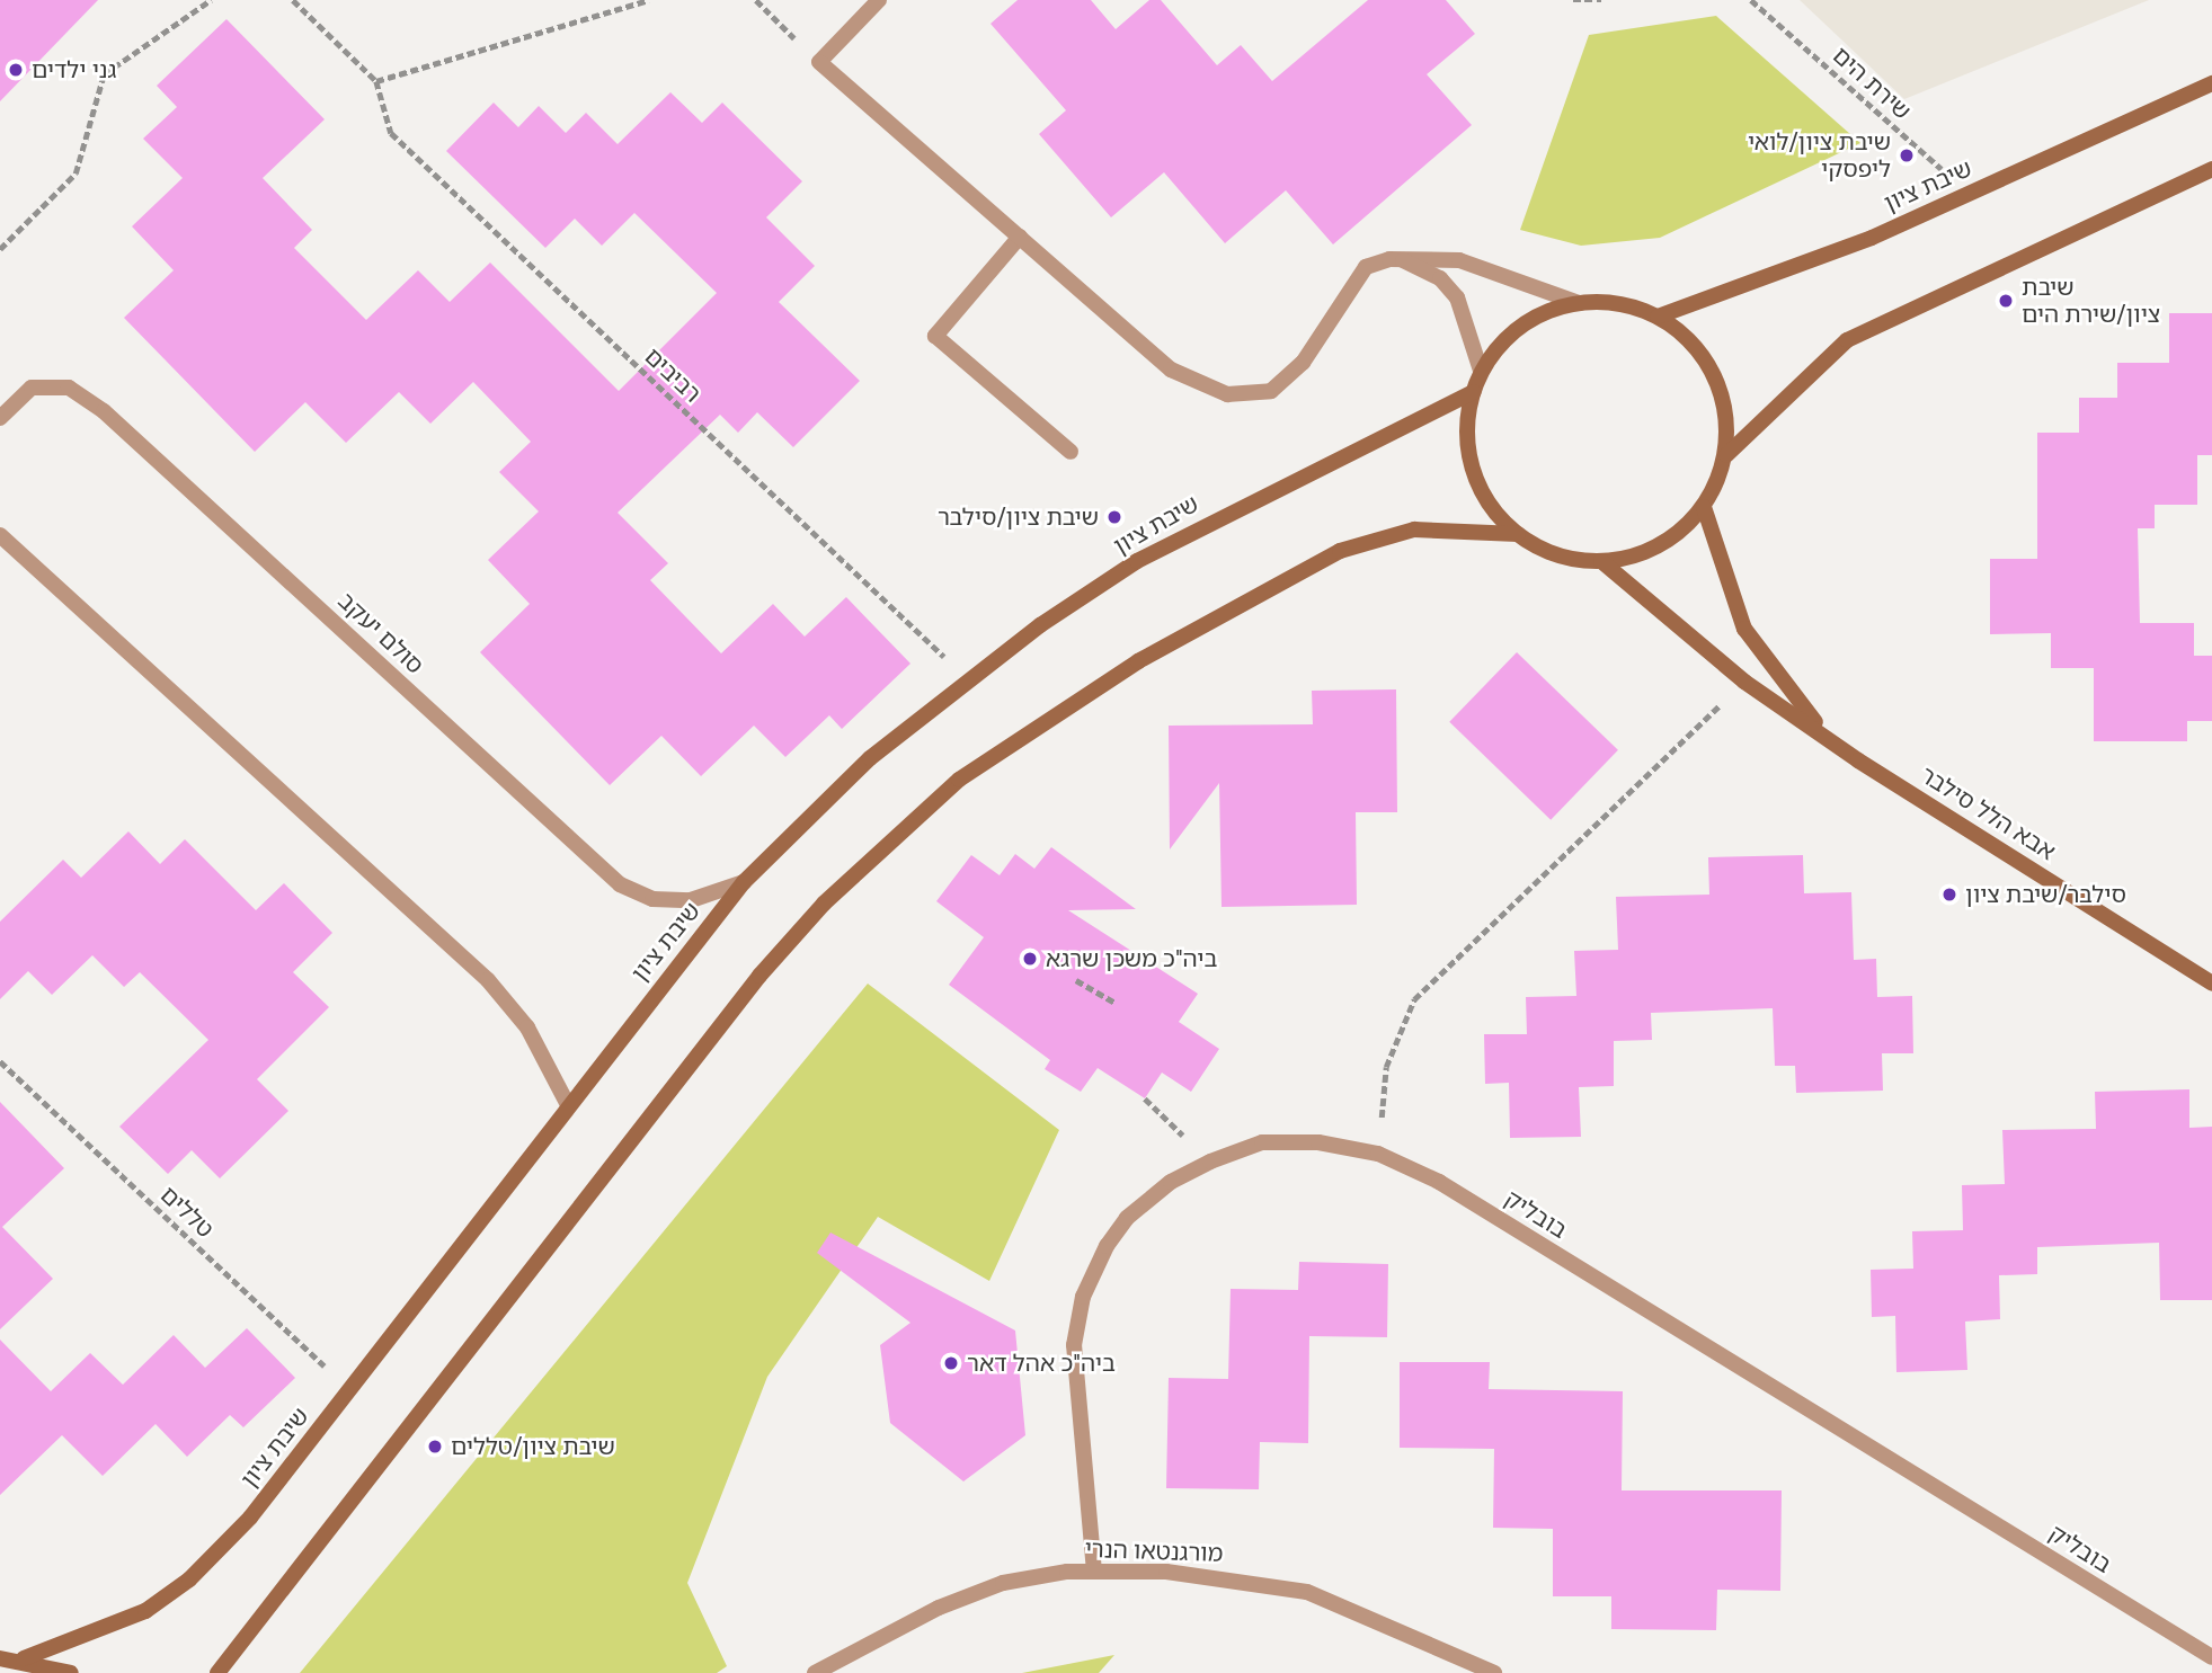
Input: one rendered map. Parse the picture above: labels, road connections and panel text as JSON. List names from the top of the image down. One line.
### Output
{"streets":{"street":["שיבת ציון","סולם יעקב","אבא הלל סילבר","בובליק","מורגנטאו הנרי"],"path":["שירת הים","רביבים","טללים"]},"crossings":[["שירת הים","שיבת ציון"],["שיבת ציון","רביבים"],["שיבת ציון","סולם יעקב"],["שיבת ציון","אבא הלל סילבר"],["שיבת ציון","טללים"],["בובליק","מורגנטאו הנרי"]],"places":["גני ילדים","שיבת ציון/לואי ליפסקי","שיבת ציון/שירת הים","שיבת ציון/סילבר","סילבר/שיבת ציון","ביה\"כ משכן שרגא","ביה\"כ אהל דאר","שיבת ציון/טללים"]}
